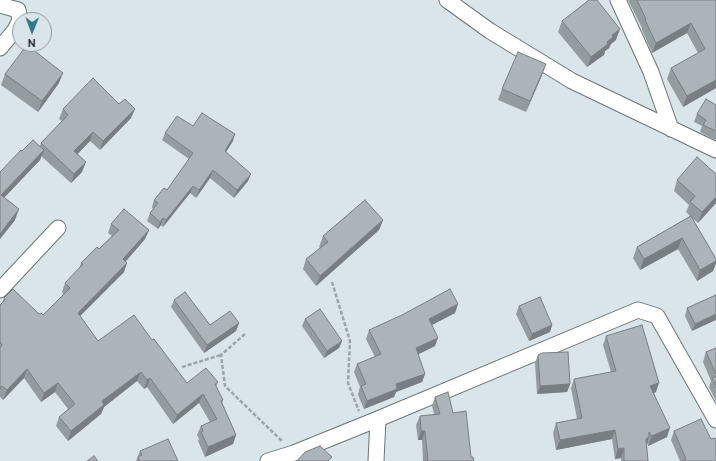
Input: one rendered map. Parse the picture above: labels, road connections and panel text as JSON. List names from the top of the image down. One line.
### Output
{"north":"bottom"}
